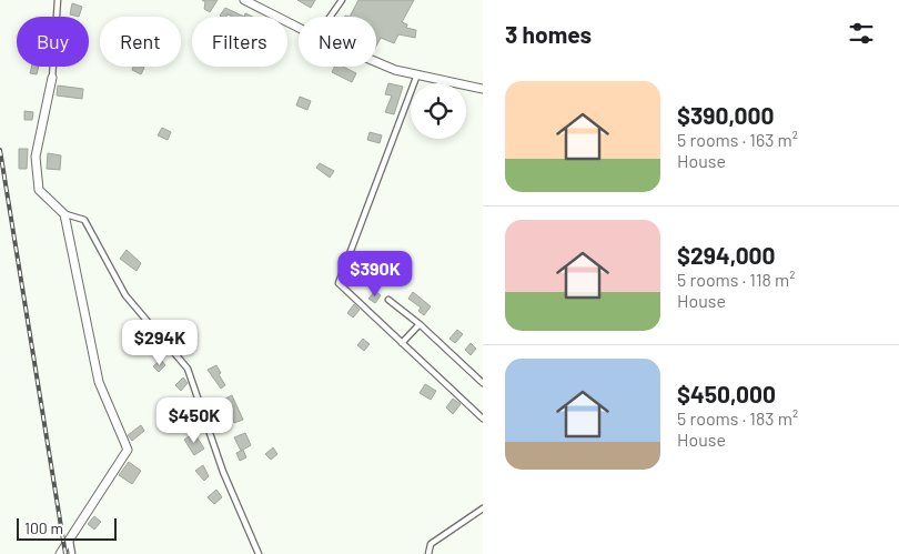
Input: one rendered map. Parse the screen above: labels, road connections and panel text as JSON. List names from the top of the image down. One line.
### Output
{"scale_bar":"100 m","page":{"heading":"3 homes","chip":["Buy","Rent","Filters","New"],"list":[{"name":"$390,000","note":"5 rooms · 163 m² · House"},{"name":"$294,000","note":"5 rooms · 118 m² · House"},{"name":"$450,000","note":"5 rooms · 183 m² · House"}],"price":["$390K","$294K","$450K"],"scale":"100 m"}}
